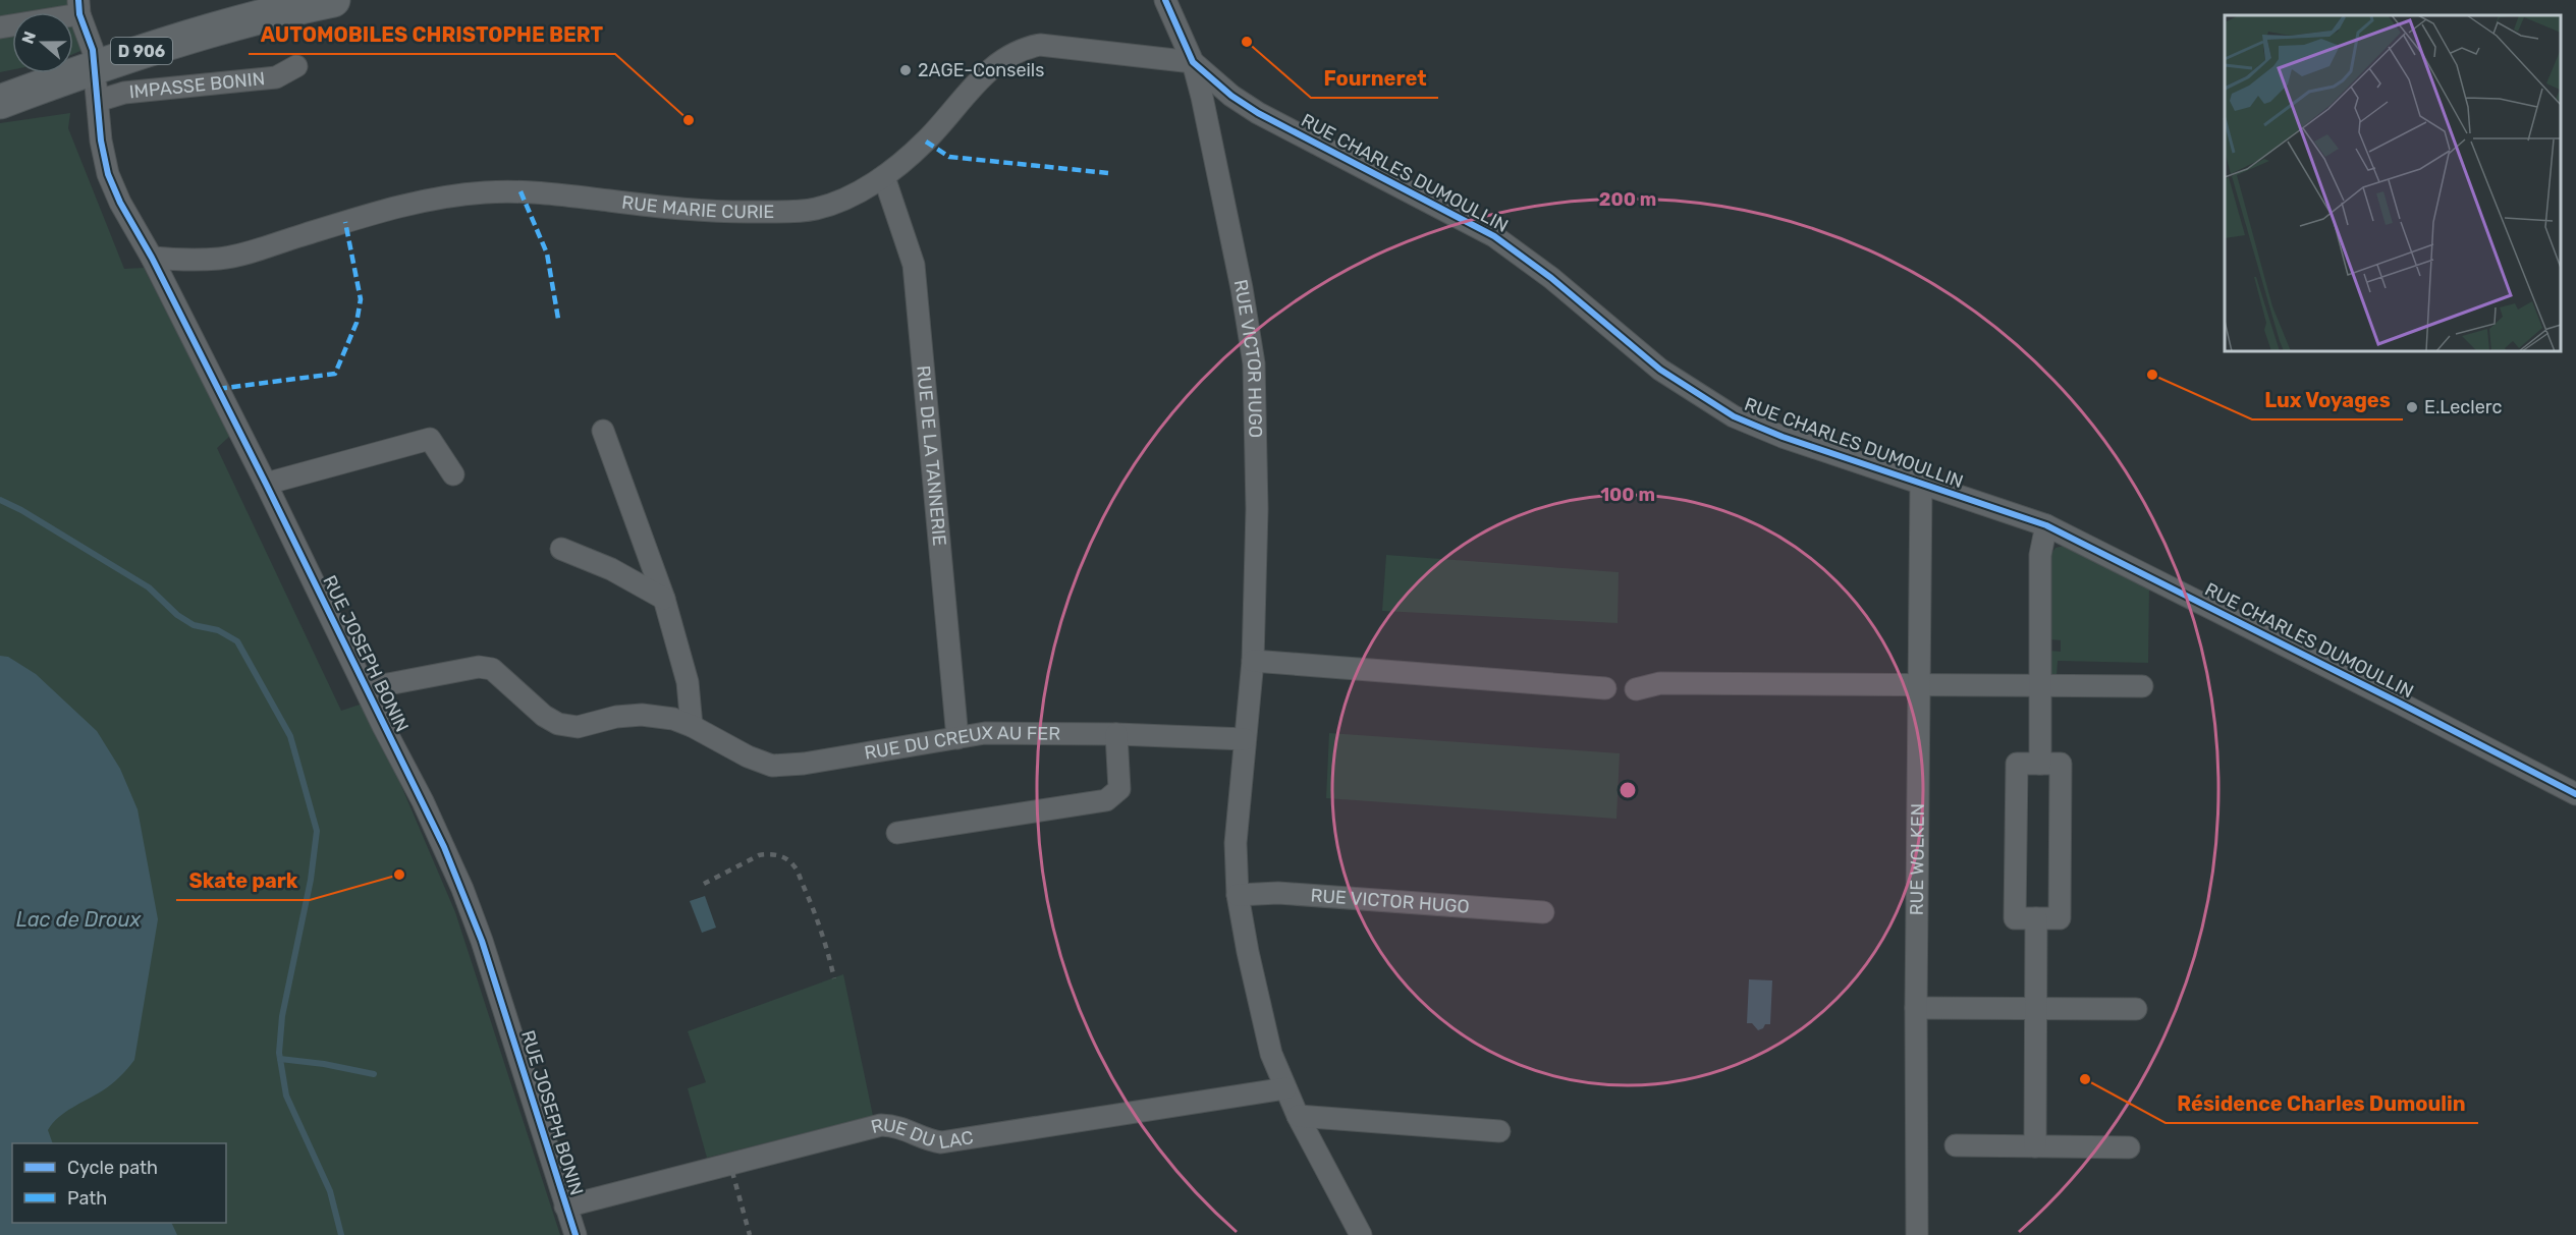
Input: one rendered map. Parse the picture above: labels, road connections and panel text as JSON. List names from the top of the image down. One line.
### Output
{"streets":{"main road":["D 906"],"street":["IMPASSE BONIN","RUE CHARLES DUMOULLIN","RUE MARIE CURIE","RUE VICTOR HUGO","RUE DE LA TANNERIE","RUE JOSEPH BONIN","RUE DU CREUX AU FER","RUE WOLKEN","RUE DU LAC"]},"crossings":[["IMPASSE BONIN","RUE JOSEPH BONIN"],["RUE CHARLES DUMOULLIN","RUE MARIE CURIE"],["RUE CHARLES DUMOULLIN","RUE VICTOR HUGO"],["RUE CHARLES DUMOULLIN","RUE WOLKEN"],["RUE MARIE CURIE","RUE VICTOR HUGO"],["RUE MARIE CURIE","RUE DE LA TANNERIE"],["RUE MARIE CURIE","RUE JOSEPH BONIN"],["RUE VICTOR HUGO","RUE DU CREUX AU FER"],["RUE VICTOR HUGO","RUE DU LAC"],["RUE DE LA TANNERIE","RUE DU CREUX AU FER"],["RUE JOSEPH BONIN","RUE DU CREUX AU FER"],["RUE JOSEPH BONIN","RUE DU LAC"]],"water":["Lac de Droux"],"places":["Fourneret","2AGE-Conseils","AUTOMOBILES CHRISTOPHE BERT","Lux Voyages","E.Leclerc","Skate park","Résidence Charles Dumoulin"],"legend":["Cycle path","Path"],"north":"left","rings":["200 m","100 m"]}
